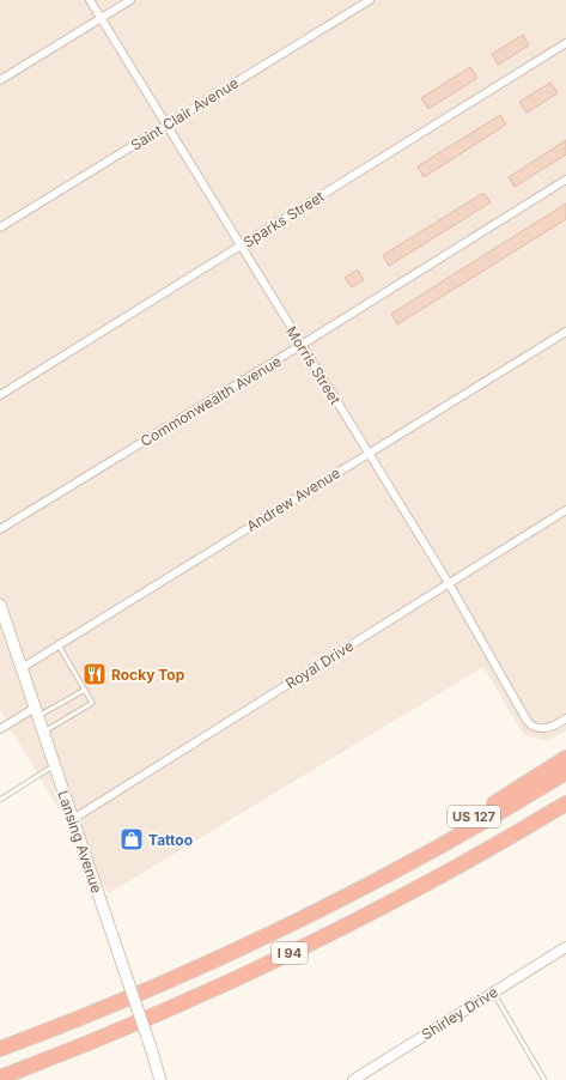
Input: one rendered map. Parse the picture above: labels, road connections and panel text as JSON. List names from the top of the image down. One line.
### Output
{"streets":{"highway":["US 127","I 94"],"main road":["Lansing Avenue"],"street":["Saint Clair Avenue","Sparks Street","Morris Street","Commonwealth Avenue","Andrew Avenue","Royal Drive","Shirley Drive"]},"crossings":[["Saint Clair Avenue","Morris Street"],["Sparks Street","Morris Street"],["Morris Street","Commonwealth Avenue"],["Morris Street","Andrew Avenue"],["Morris Street","Royal Drive"],["Andrew Avenue","Lansing Avenue"],["Royal Drive","Lansing Avenue"],["US 127","I 94"]],"places":{"restaurant":["Rocky Top"],"shop":["Tattoo"]}}
